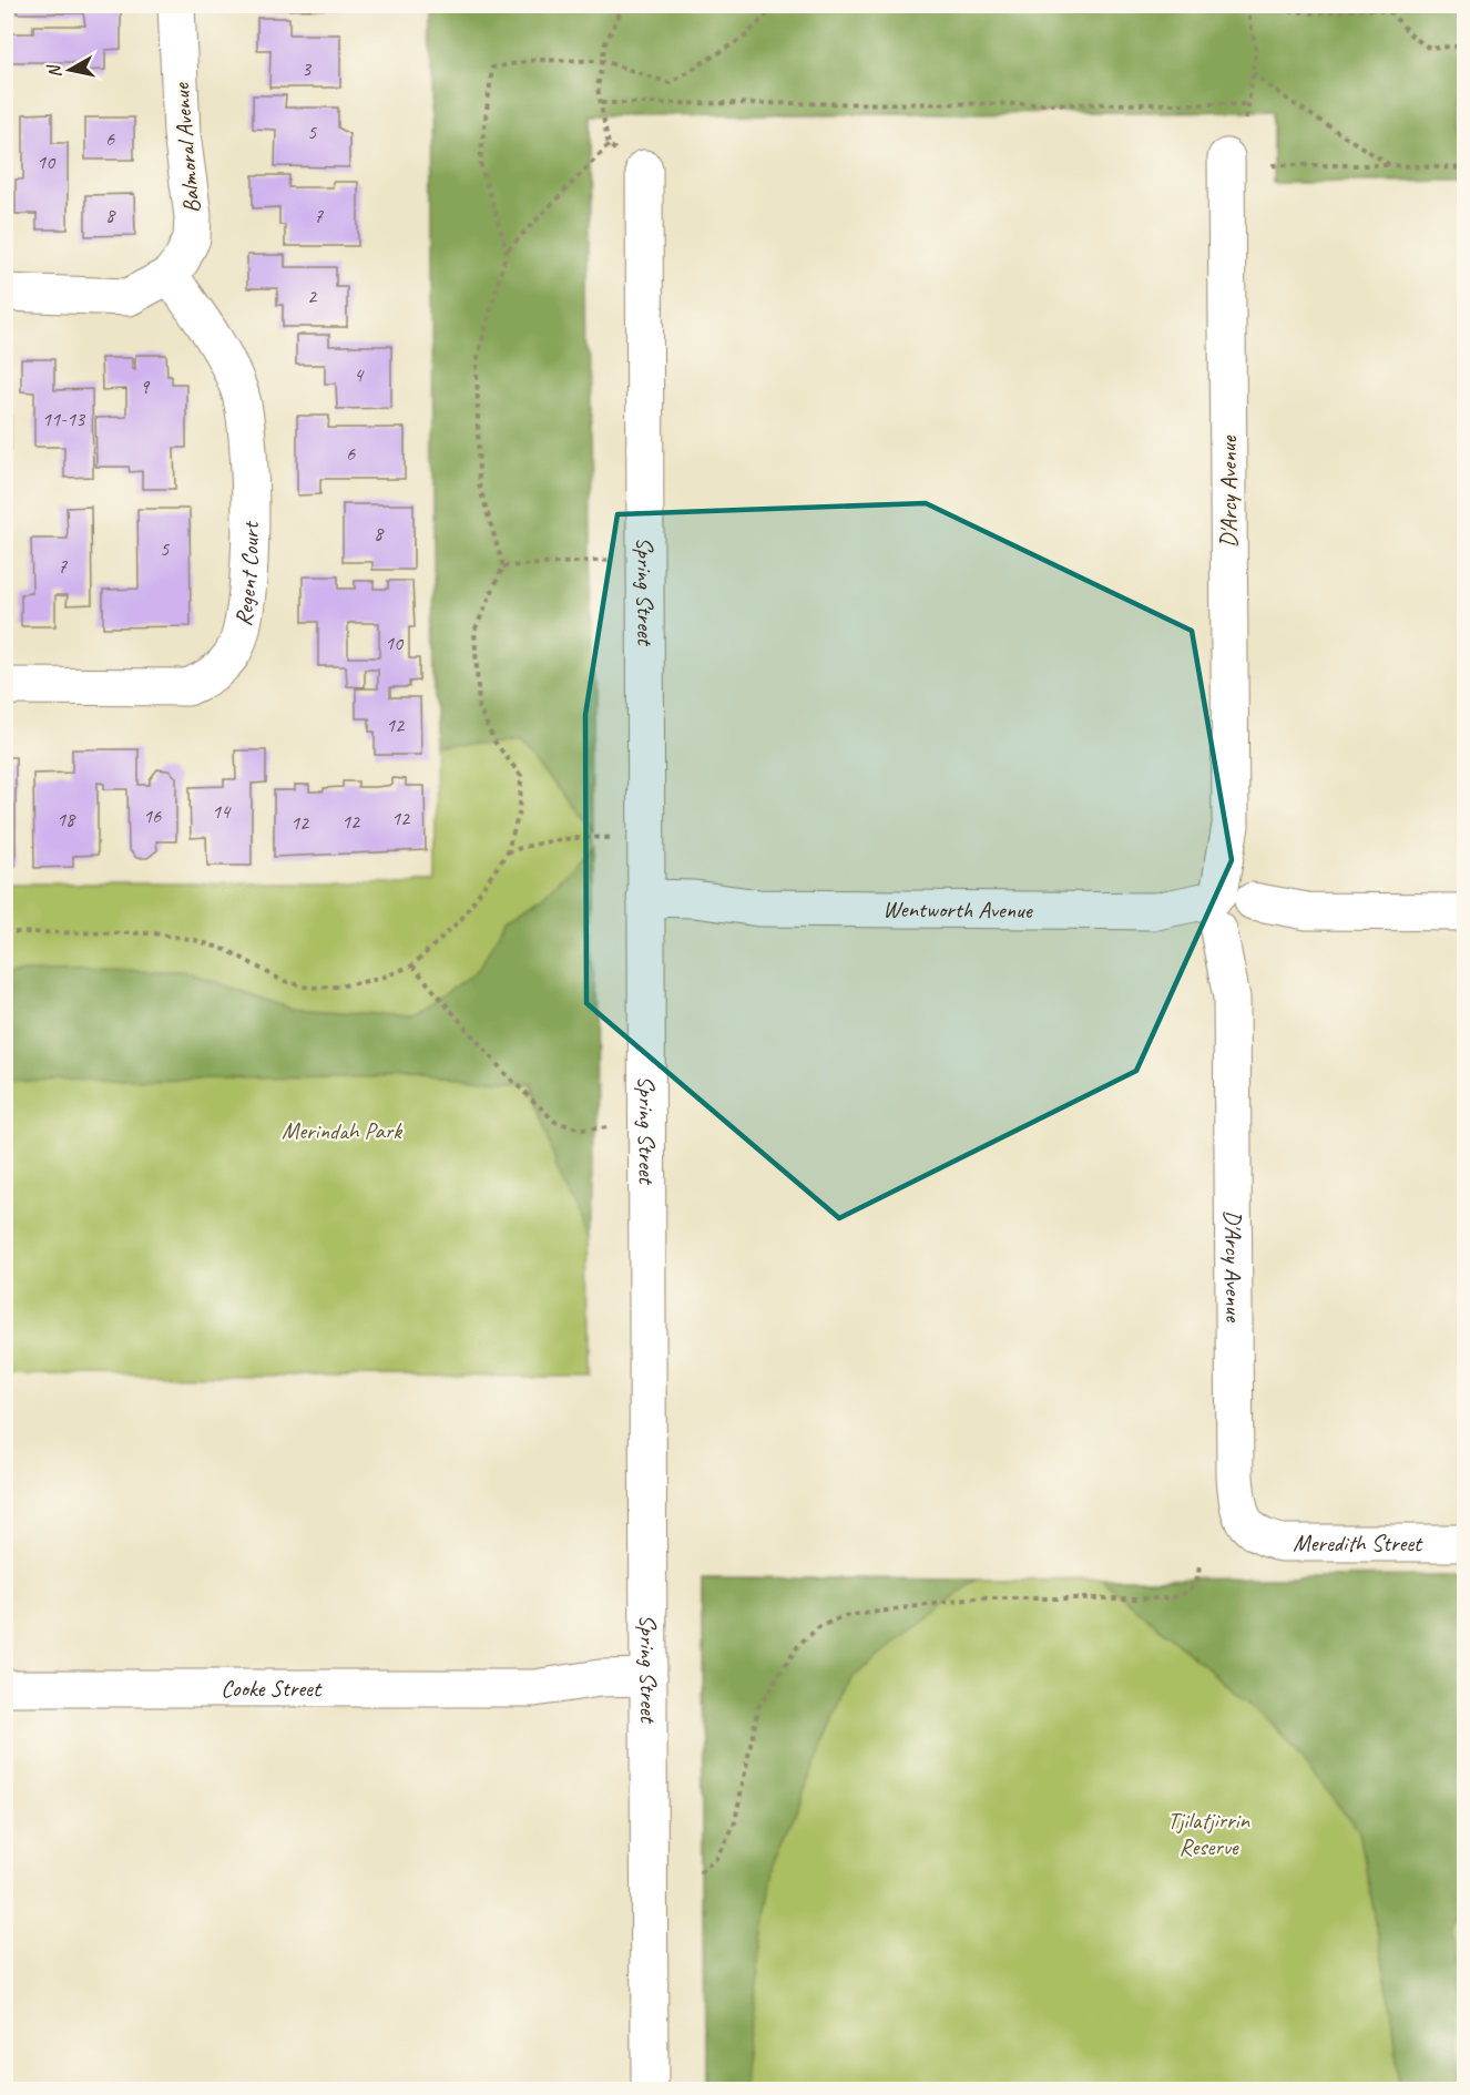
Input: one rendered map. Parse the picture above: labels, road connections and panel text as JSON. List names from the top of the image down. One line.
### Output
{"streets":{"street":["Balmoral Avenue","D'Arcy Avenue","Regent Court","Spring Street","Wentworth Avenue","Meredith Street","Cooke Street"]},"crossings":[["Balmoral Avenue","Regent Court"],["D'Arcy Avenue","Wentworth Avenue"],["D'Arcy Avenue","Meredith Street"],["Spring Street","Wentworth Avenue"],["Spring Street","Cooke Street"]],"parks":["Merindah Park","Tjilatjirrin Reserve"],"house_numbers":["3","5","6","10","8","7","2","4","9","11-13","6","8","5","7","10","12","14","16","12","18","12","12"],"north":"left"}
